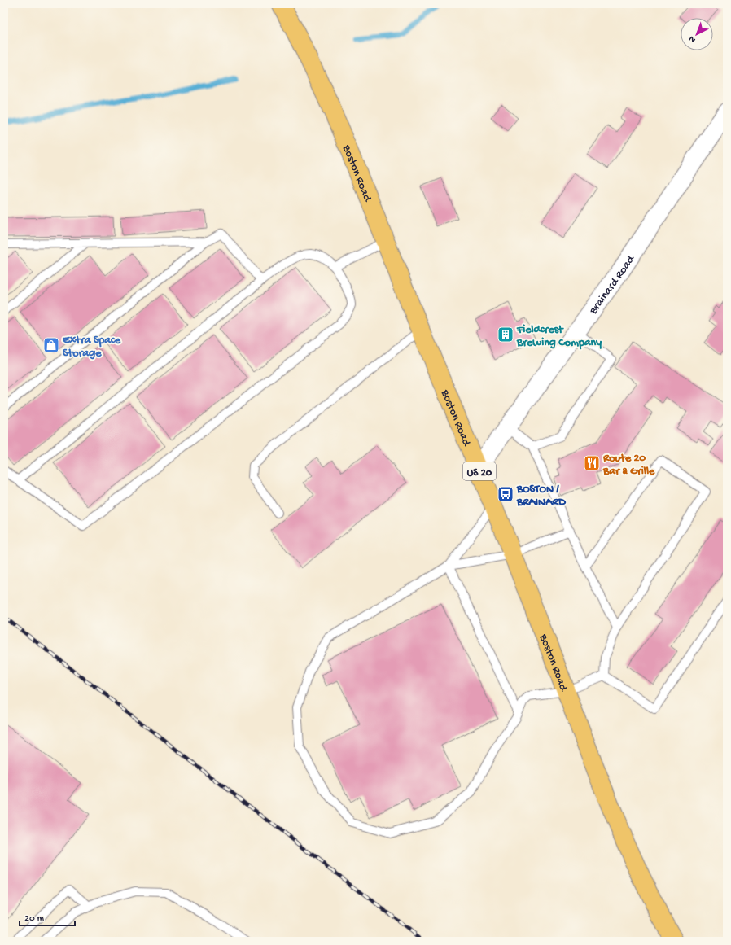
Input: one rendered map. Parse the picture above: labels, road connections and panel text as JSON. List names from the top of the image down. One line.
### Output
{"streets":{"main road":["Boston Road","US 20"],"street":["Brainard Road"]},"crossings":[["Boston Road","Brainard Road"]],"places":{"building":["Fieldcrest Brewing Company"],"shop":["Extra Space Storage"],"restaurant":["Route 20 Bar & Grille"],"bus stop":["BOSTON / BRAINARD"]},"scale_bar":"20 m","north":"bottom left"}
